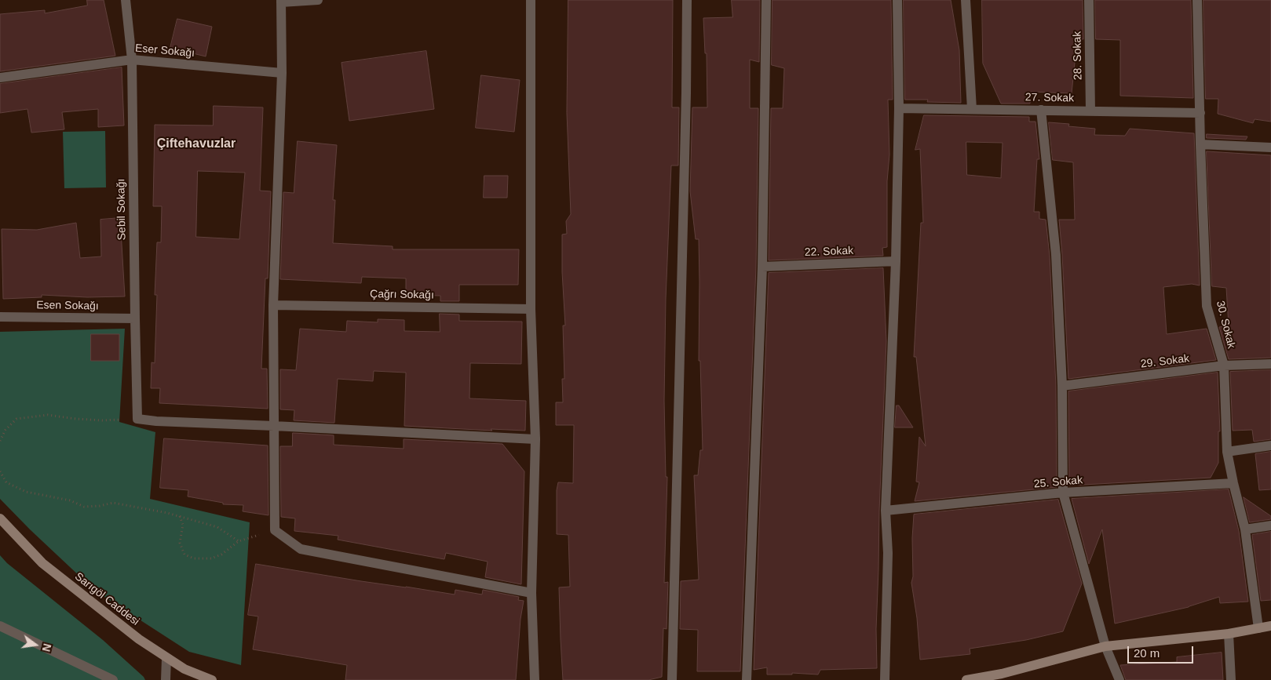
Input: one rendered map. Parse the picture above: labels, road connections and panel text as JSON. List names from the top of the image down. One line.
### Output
{"streets":{"main road":["Sarıgöl Caddesi"],"street":["Eser Sokağı","28. Sokak","27. Sokak","Sebil Sokağı","22. Sokak","Çağrı Sokağı","Esen Sokağı","30. Sokak","29. Sokak","25. Sokak"]},"crossings":[["Eser Sokağı","Sebil Sokağı"],["28. Sokak","27. Sokak"],["27. Sokak","30. Sokak"],["Sebil Sokağı","Esen Sokağı"],["30. Sokak","29. Sokak"],["30. Sokak","25. Sokak"]],"districts":["Çiftehavuzlar"],"scale_bar":"20 m","north":"right"}
